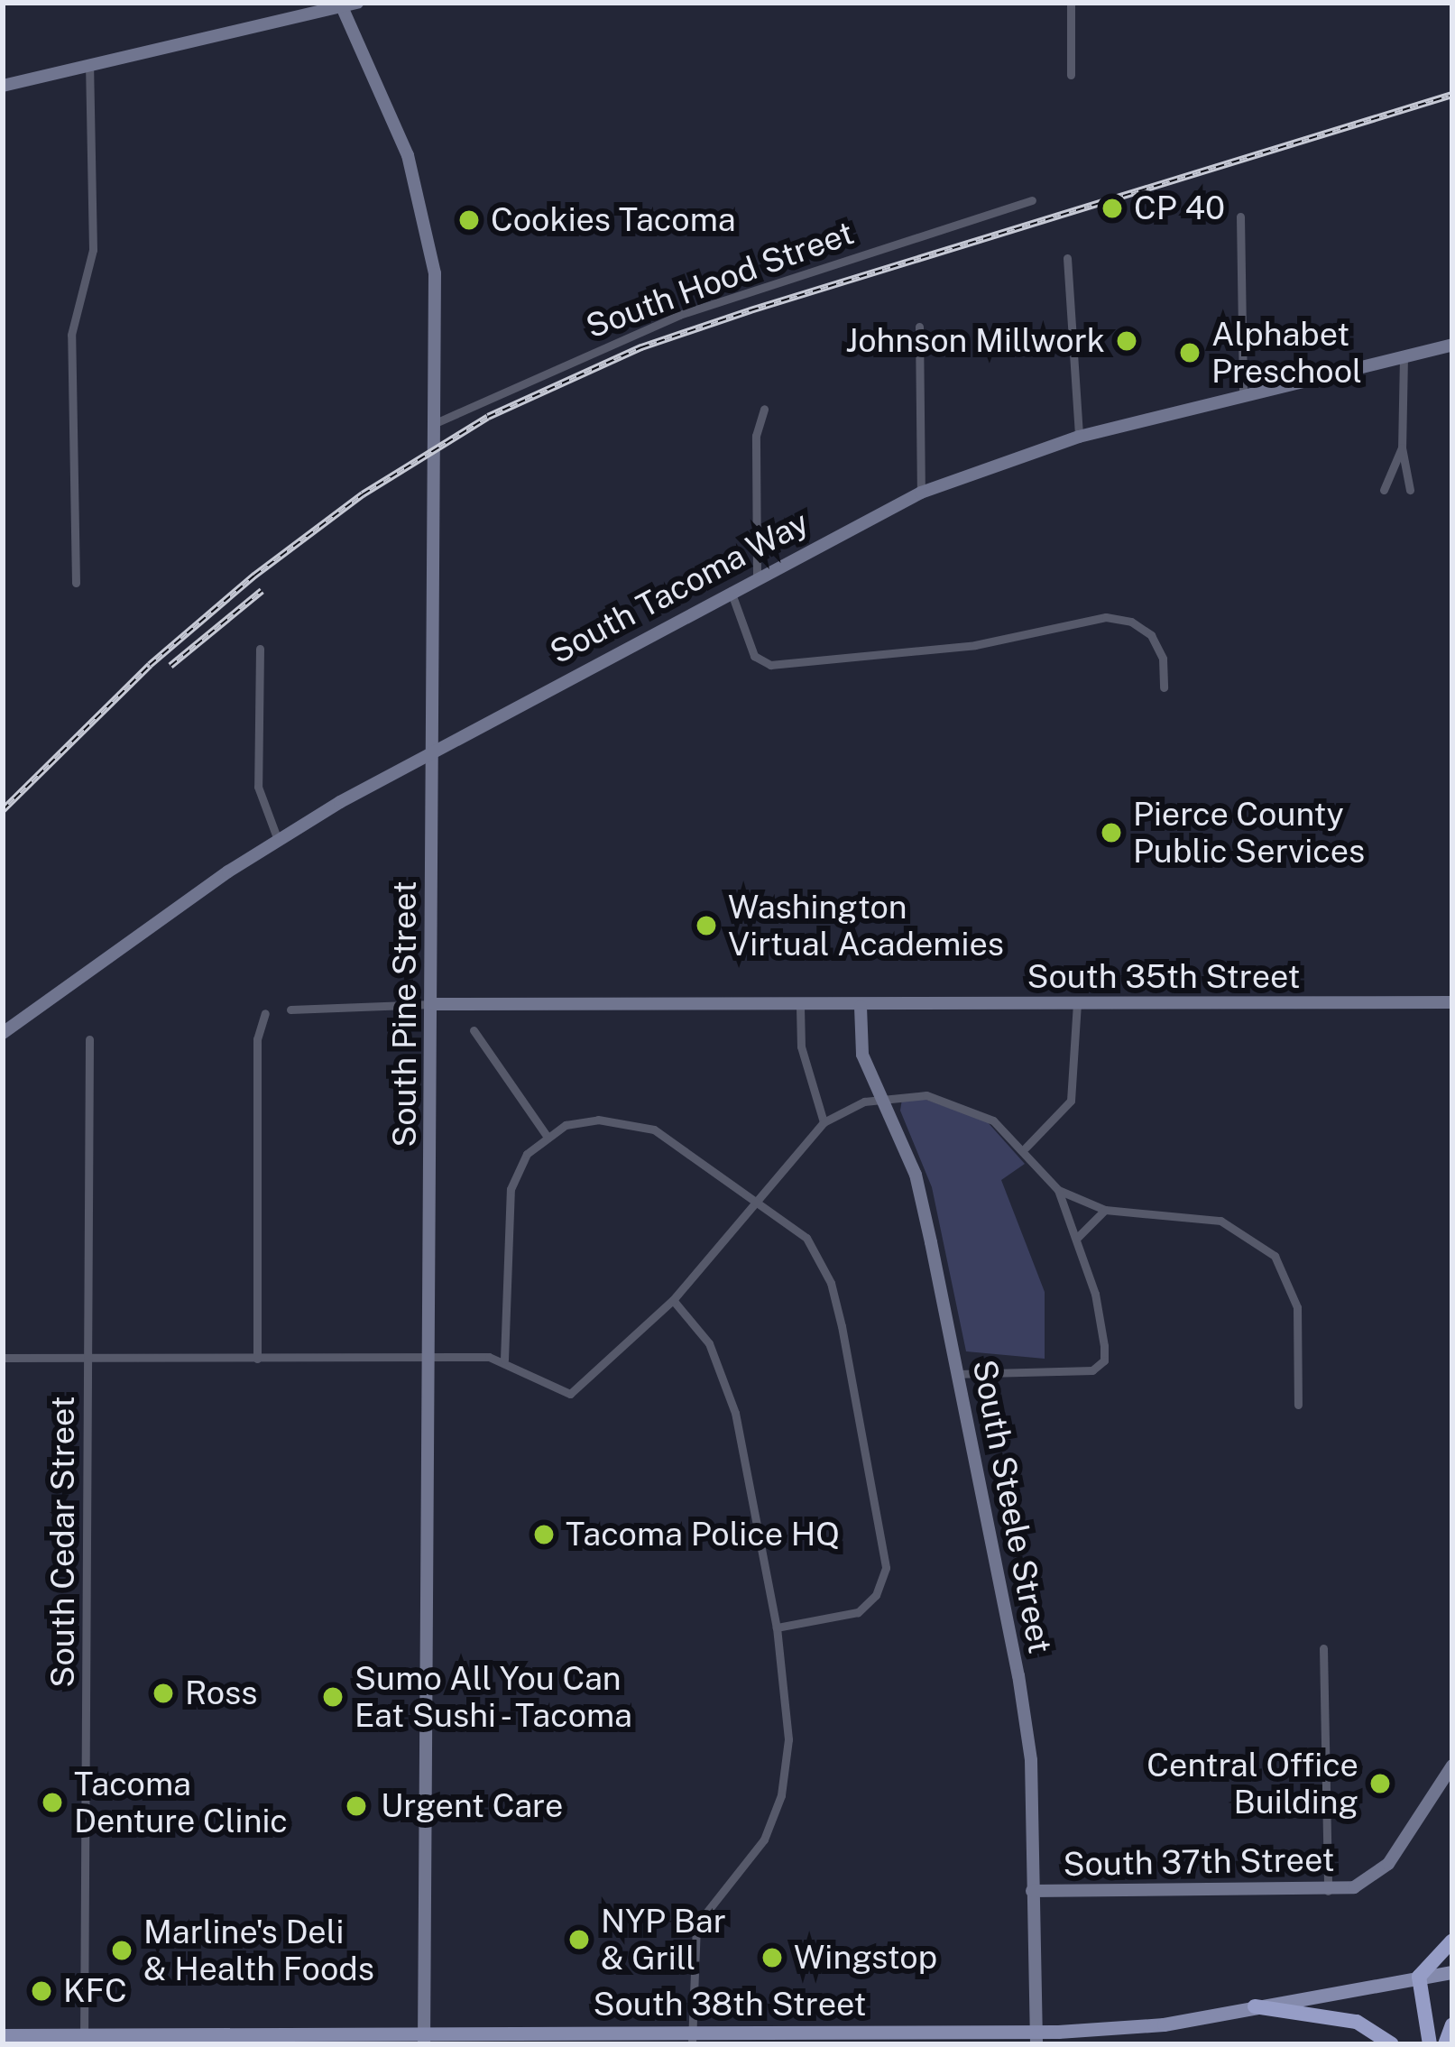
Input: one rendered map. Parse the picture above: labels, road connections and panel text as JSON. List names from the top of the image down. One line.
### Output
{"streets":{"main road":["South Tacoma Way","South 35th Street","South Pine Street","South Steele Street","South 37th Street","South 38th Street"],"street":["South Hood Street","South Cedar Street"]},"crossings":[["South Hood Street","South Pine Street"],["South Tacoma Way","South Pine Street"],["South 35th Street","South Pine Street"],["South 35th Street","South Steele Street"],["South Pine Street","South 38th Street"],["South Steele Street","South 37th Street"],["South Steele Street","South 38th Street"],["South Cedar Street","South 38th Street"]],"places":["CP 40","Cookies Tacoma","Johnson Millwork","Alphabet Preschool","Pierce County Public Services","Washington Virtual Academies","Tacoma Police HQ","Ross","Sumo All You Can Eat Sushi - Tacoma","Central Office Building","Tacoma Denture Clinic","Urgent Care","NYP Bar & Grill","Marline's Deli & Health Foods","Wingstop","KFC"]}
